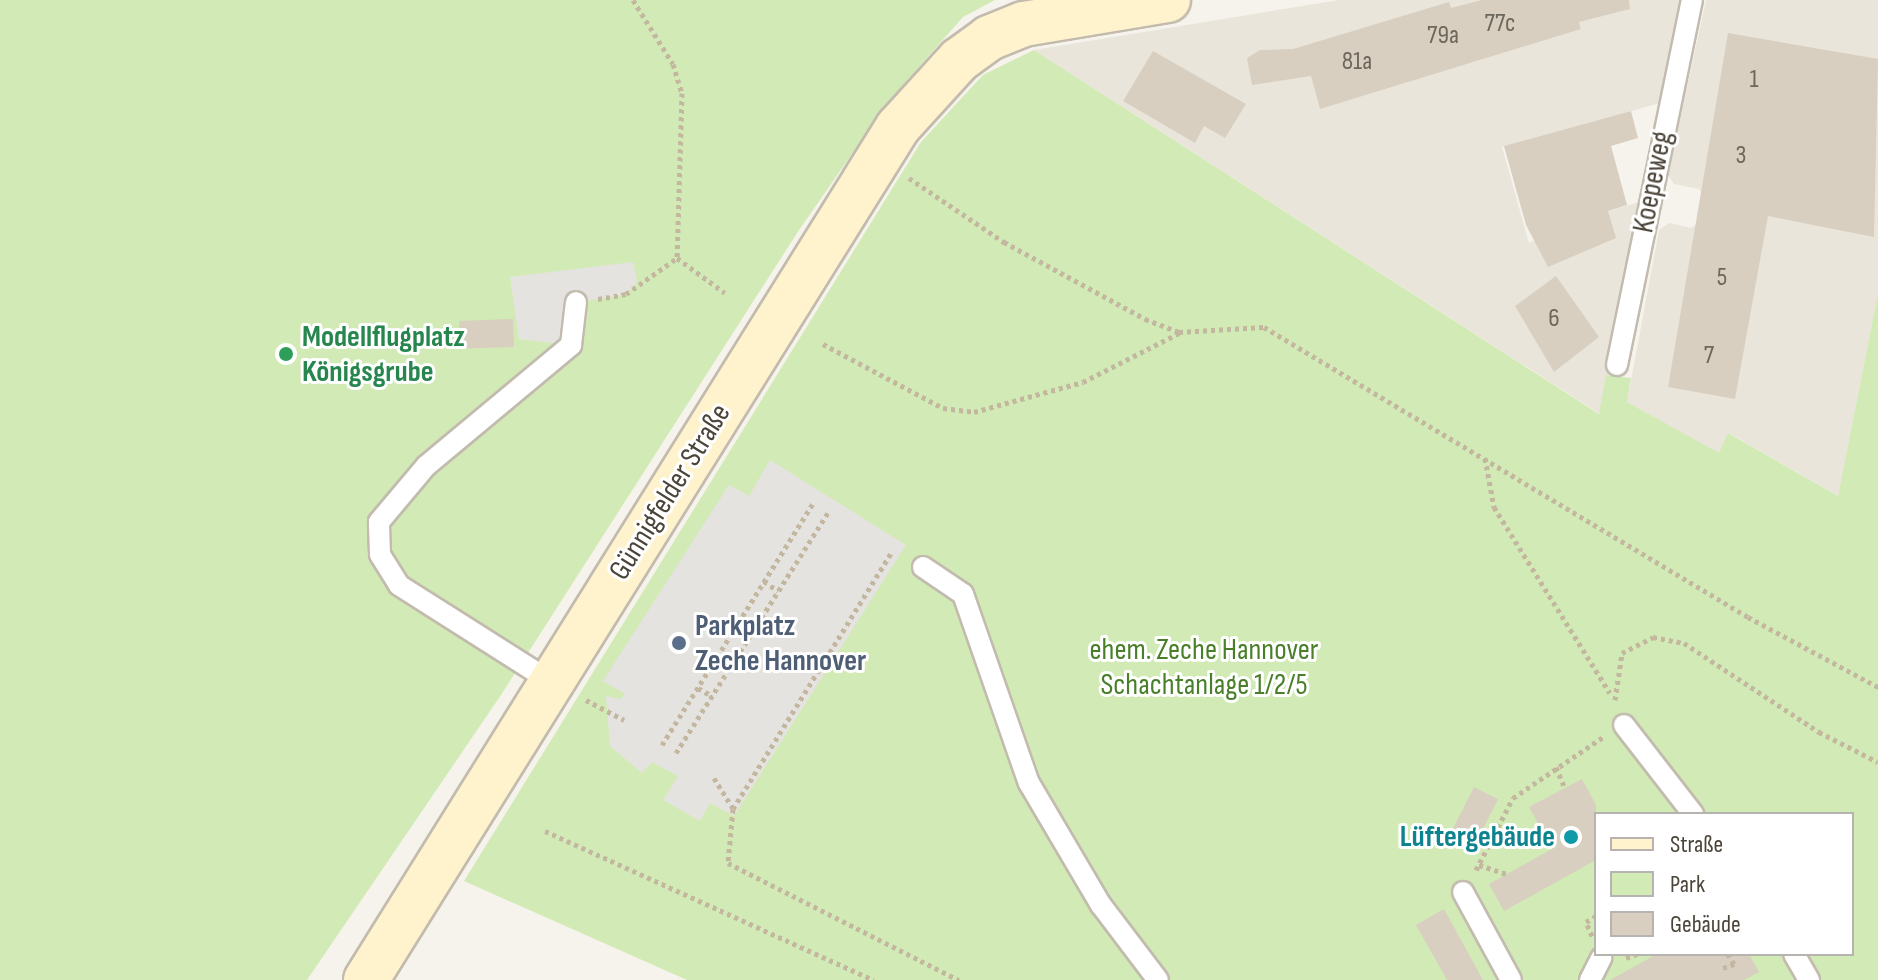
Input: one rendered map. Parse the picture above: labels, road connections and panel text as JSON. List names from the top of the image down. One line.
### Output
{"streets":{"street":["Günnigfelder Straße"],"lane":["Koepeweg"]},"parks":["ehem. Zeche Hannover Schachtanlage 1/2/5"],"places":["Modellflugplatz Königsgrube","Parkplatz Zeche Hannover","Lüftergebäude"],"house_numbers":["77c","79a","81a","1","3","5","6","7"],"legend":["Straße","Park","Gebäude"]}
